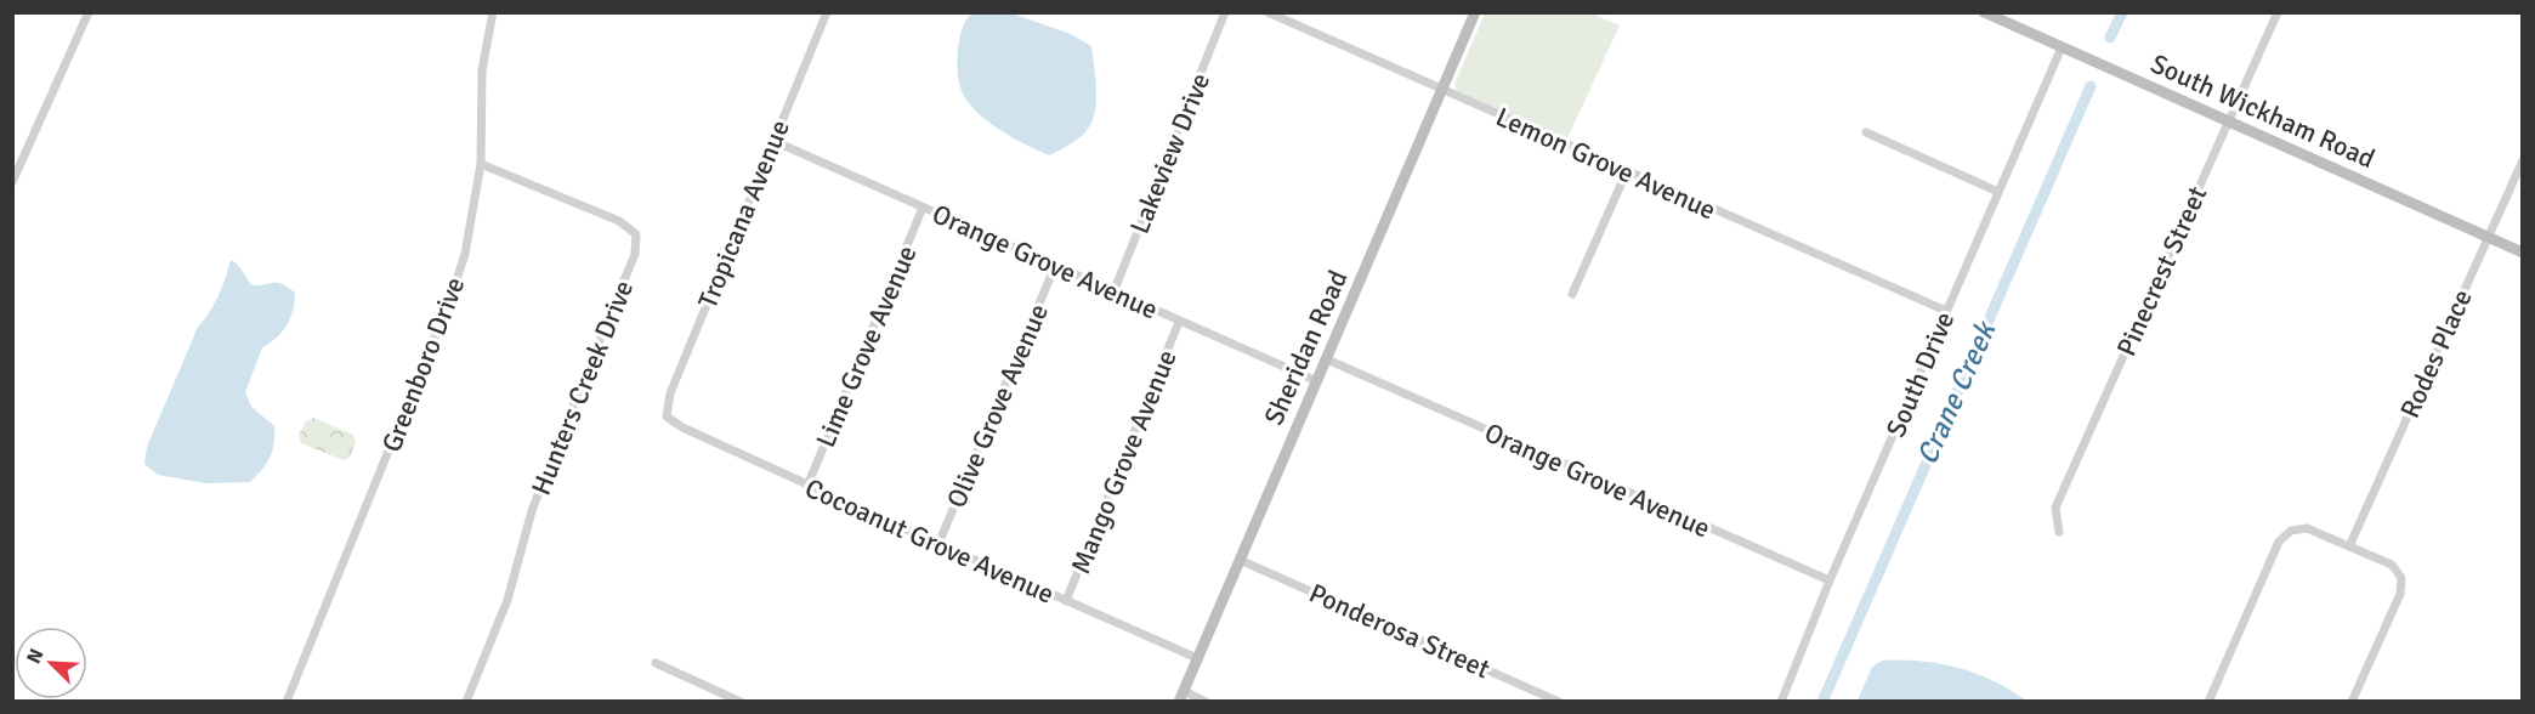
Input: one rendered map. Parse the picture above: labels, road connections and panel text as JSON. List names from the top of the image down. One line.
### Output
{"streets":{"street":["South Wickham Road","Lakeview Drive","Lemon Grove Avenue","Tropicana Avenue","Orange Grove Avenue","Pinecrest Street","Lime Grove Avenue","Sheridan Road","Rodes Place","Greenboro Drive","South Drive","Hunters Creek Drive","Olive Grove Avenue","Mango Grove Avenue","Cocoanut Grove Avenue","Ponderosa Street"]},"crossings":[["South Wickham Road","Pinecrest Street"],["South Wickham Road","Rodes Place"],["South Wickham Road","South Drive"],["Lakeview Drive","Orange Grove Avenue"],["Lemon Grove Avenue","Sheridan Road"],["Lemon Grove Avenue","South Drive"],["Tropicana Avenue","Orange Grove Avenue"],["Tropicana Avenue","Cocoanut Grove Avenue"],["Orange Grove Avenue","Lime Grove Avenue"],["Orange Grove Avenue","Sheridan Road"],["Orange Grove Avenue","South Drive"],["Orange Grove Avenue","Olive Grove Avenue"],["Orange Grove Avenue","Mango Grove Avenue"],["Lime Grove Avenue","Cocoanut Grove Avenue"],["Sheridan Road","Cocoanut Grove Avenue"],["Sheridan Road","Ponderosa Street"],["Greenboro Drive","Hunters Creek Drive"],["Olive Grove Avenue","Cocoanut Grove Avenue"],["Mango Grove Avenue","Cocoanut Grove Avenue"]],"water":["Crane Creek"],"north":"top left"}
